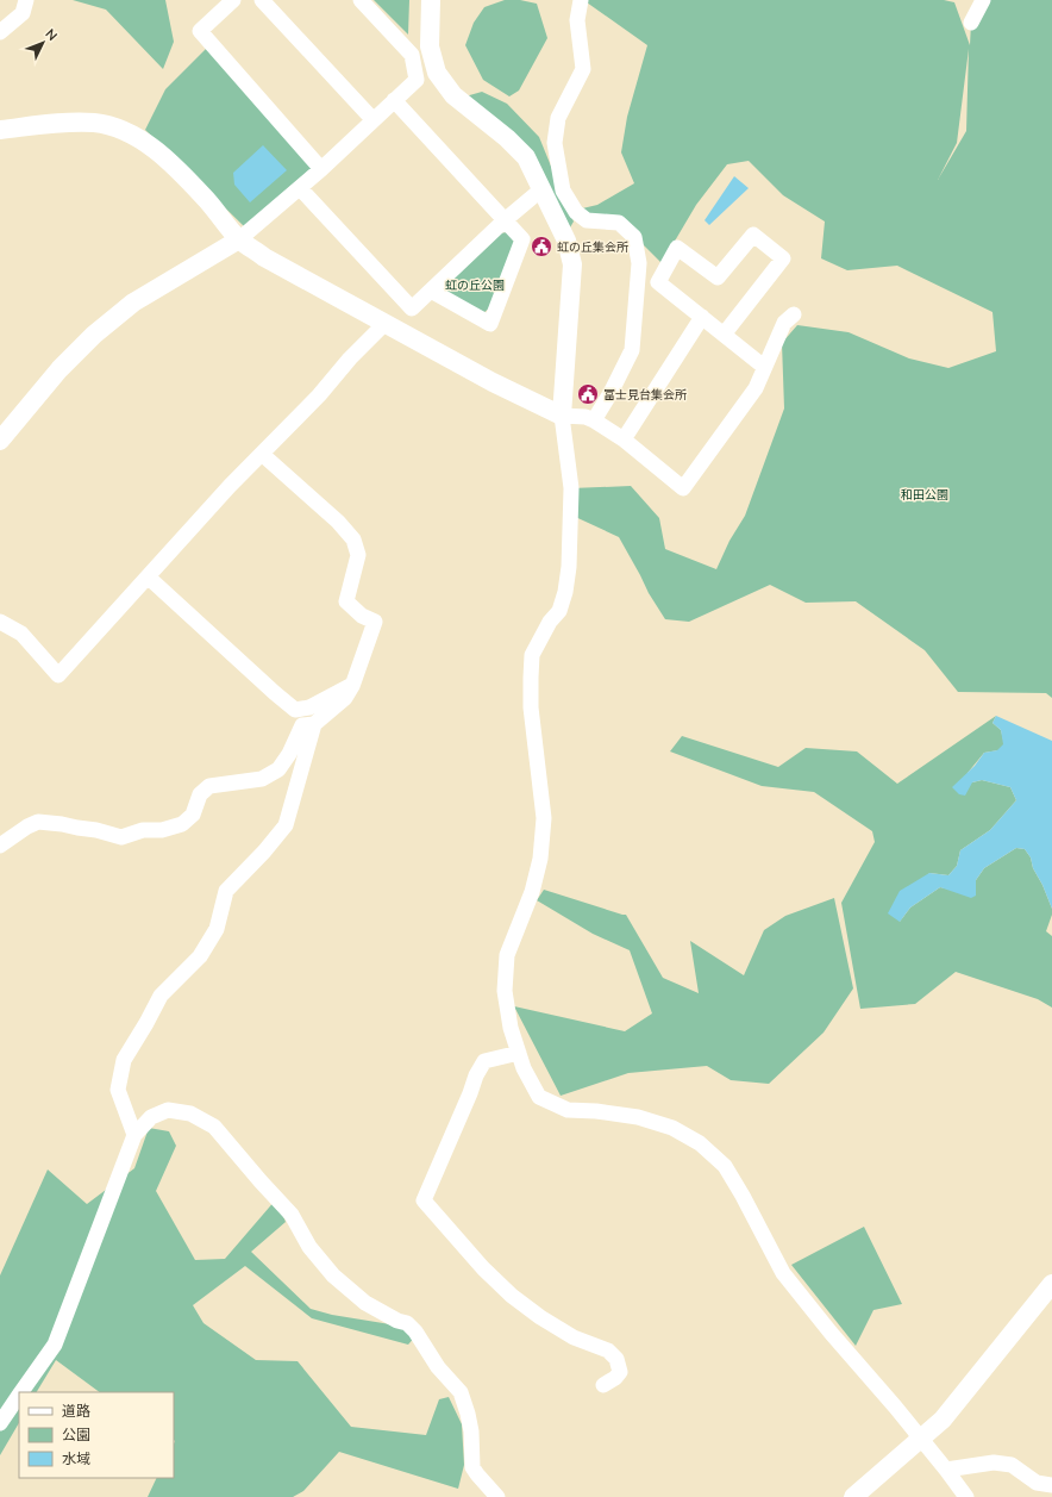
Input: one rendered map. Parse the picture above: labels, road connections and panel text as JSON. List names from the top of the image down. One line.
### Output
{"parks":["虹の丘公園","和田公園"],"places":{"public building":["虹の丘集会所","富士見台集会所"]},"legend":["道路","公園","水域"],"north":"top right"}
